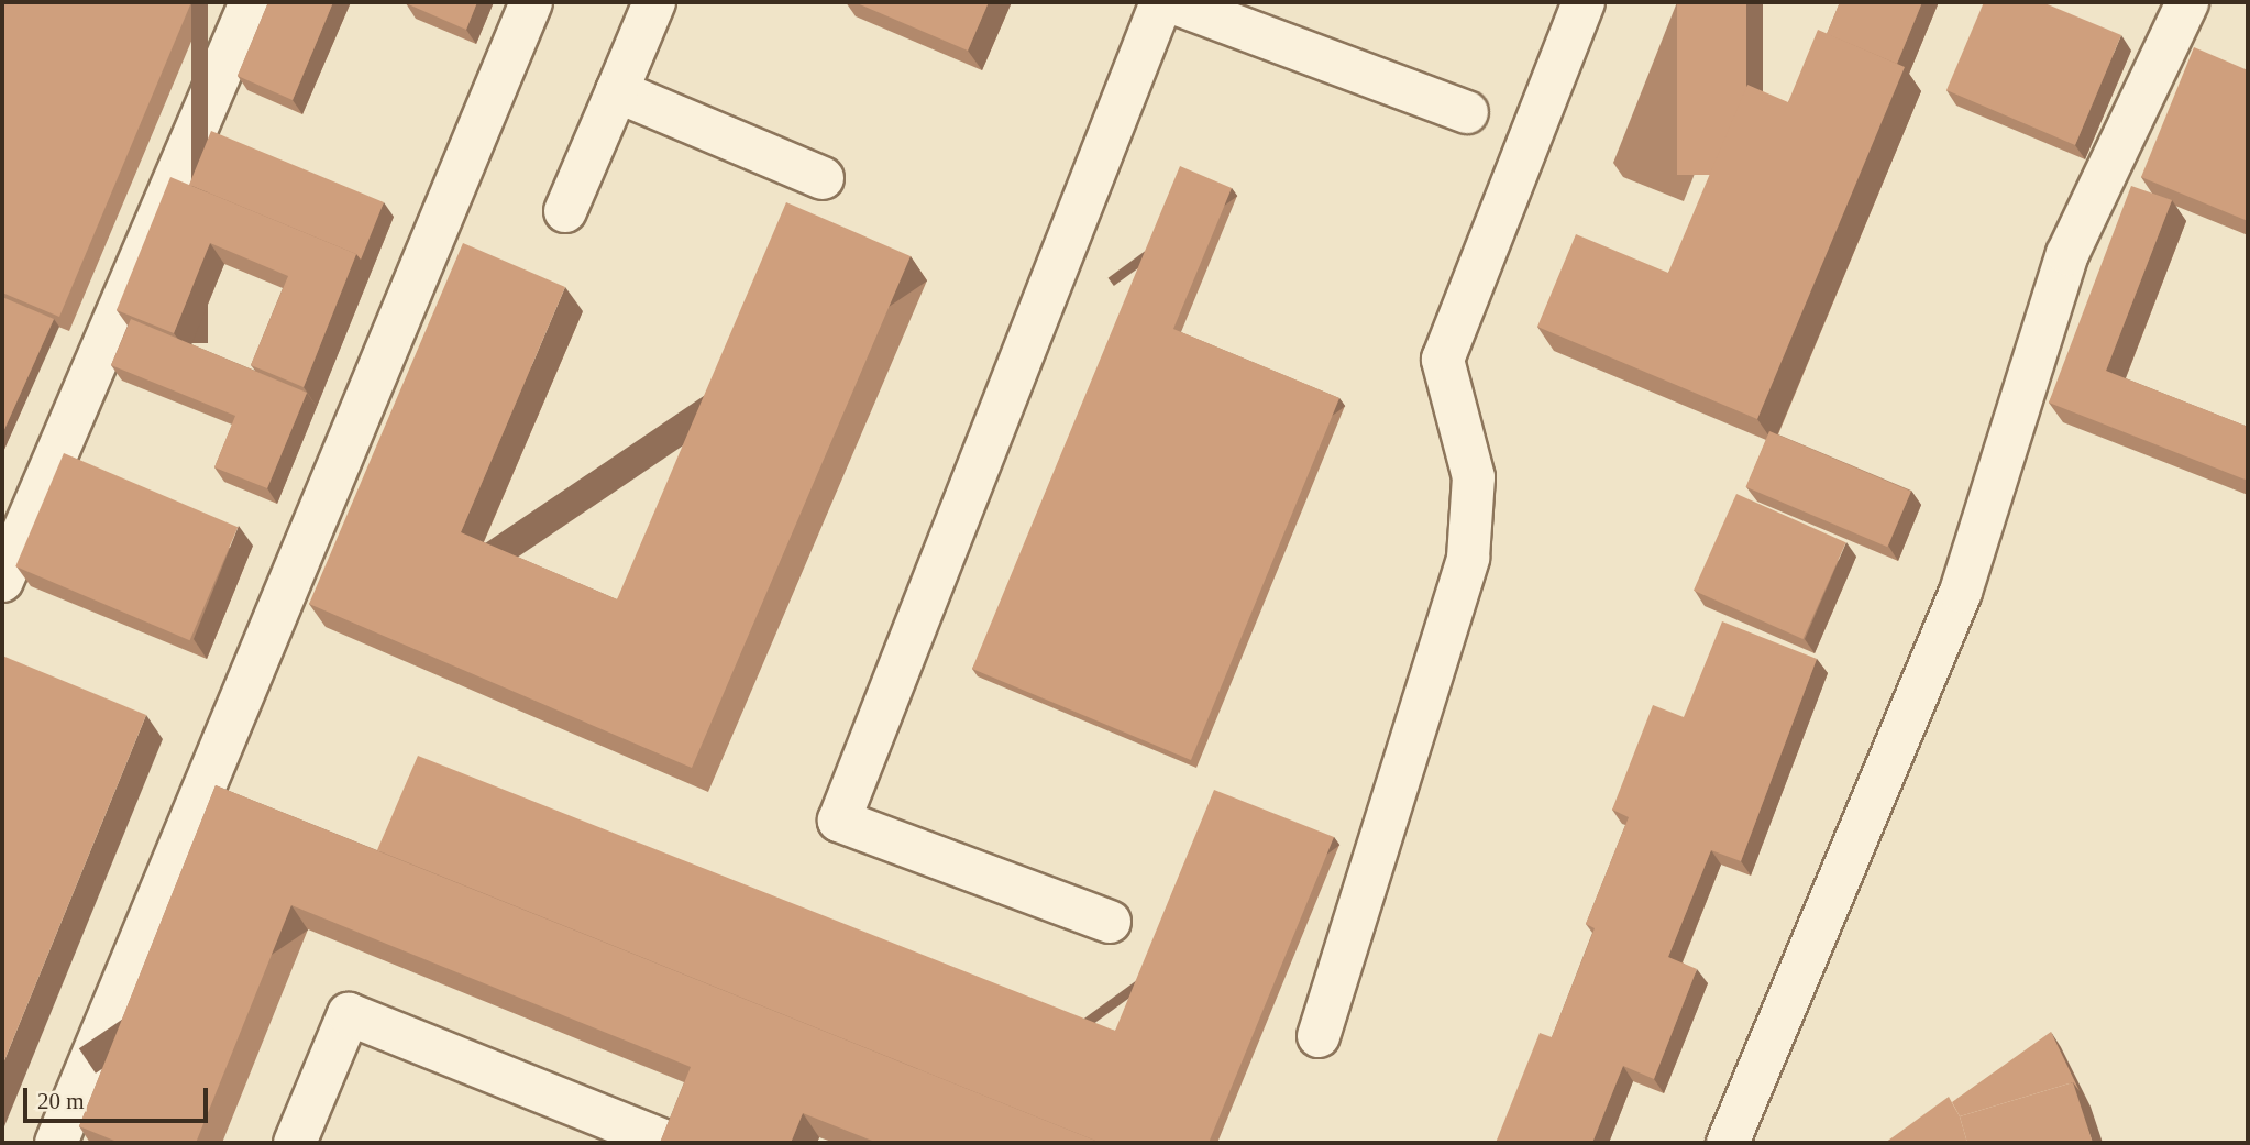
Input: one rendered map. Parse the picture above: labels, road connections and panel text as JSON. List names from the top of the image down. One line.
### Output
{"scale_bar":"20 m"}
